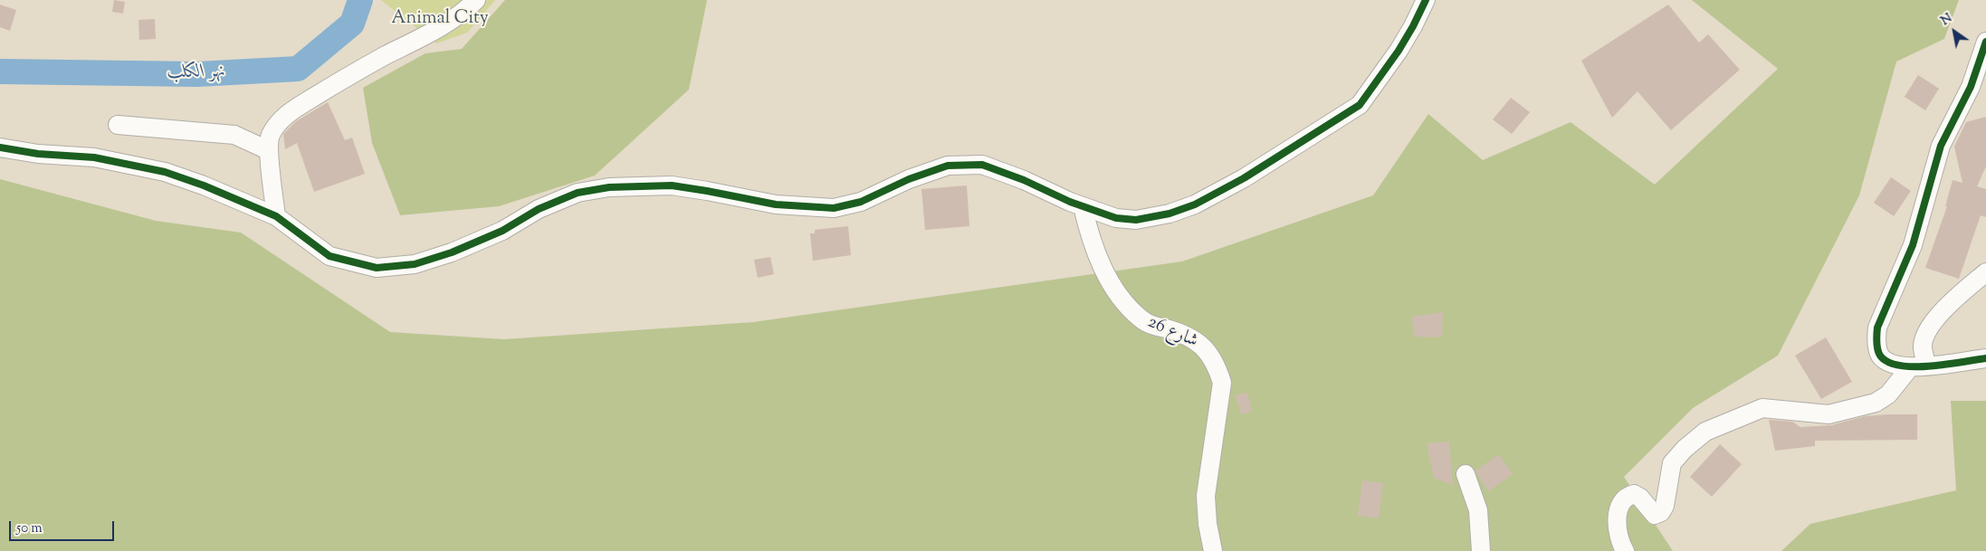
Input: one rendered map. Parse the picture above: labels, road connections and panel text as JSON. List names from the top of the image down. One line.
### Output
{"streets":{"street":["شارع 26"]},"water":["نهر الكلب"],"parks":["Animal City"],"scale_bar":"50 m","north":"top left"}
